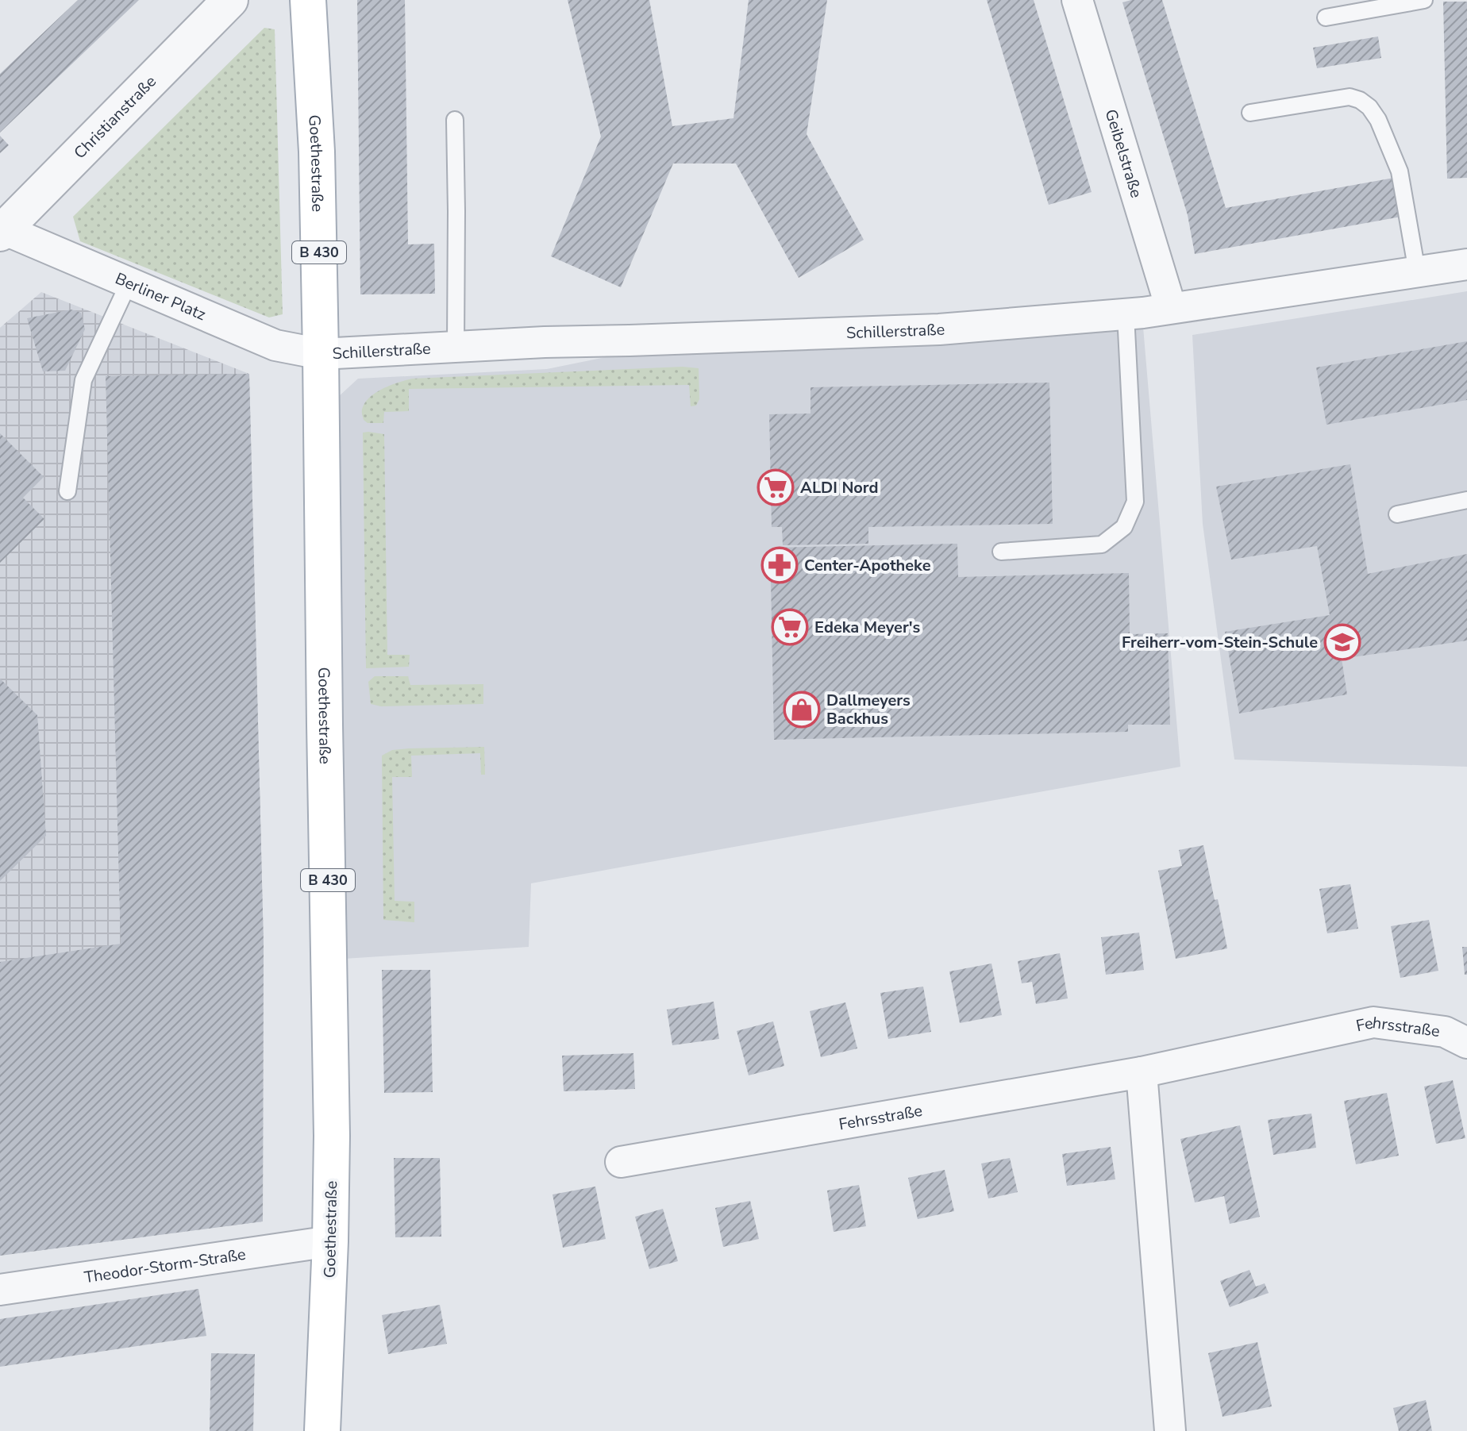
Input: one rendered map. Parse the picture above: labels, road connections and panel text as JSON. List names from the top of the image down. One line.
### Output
{"streets":{"main road":["Goethestraße","B 430"],"street":["Christianstraße","Geibelstraße","Berliner Platz","Schillerstraße","Fehrsstraße","Theodor-Storm-Straße"]},"crossings":[["Christianstraße","Berliner Platz"],["Geibelstraße","Schillerstraße"],["Goethestraße","Berliner Platz"],["Goethestraße","Schillerstraße"],["Goethestraße","Theodor-Storm-Straße"],["Berliner Platz","Schillerstraße"]],"places":{"supermarket":["ALDI Nord","Edeka Meyer's"],"pharmacy":["Center-Apotheke"],"school or university":["Freiherr-vom-Stein-Schule"],"shop":["Dallmeyers Backhus"]}}
